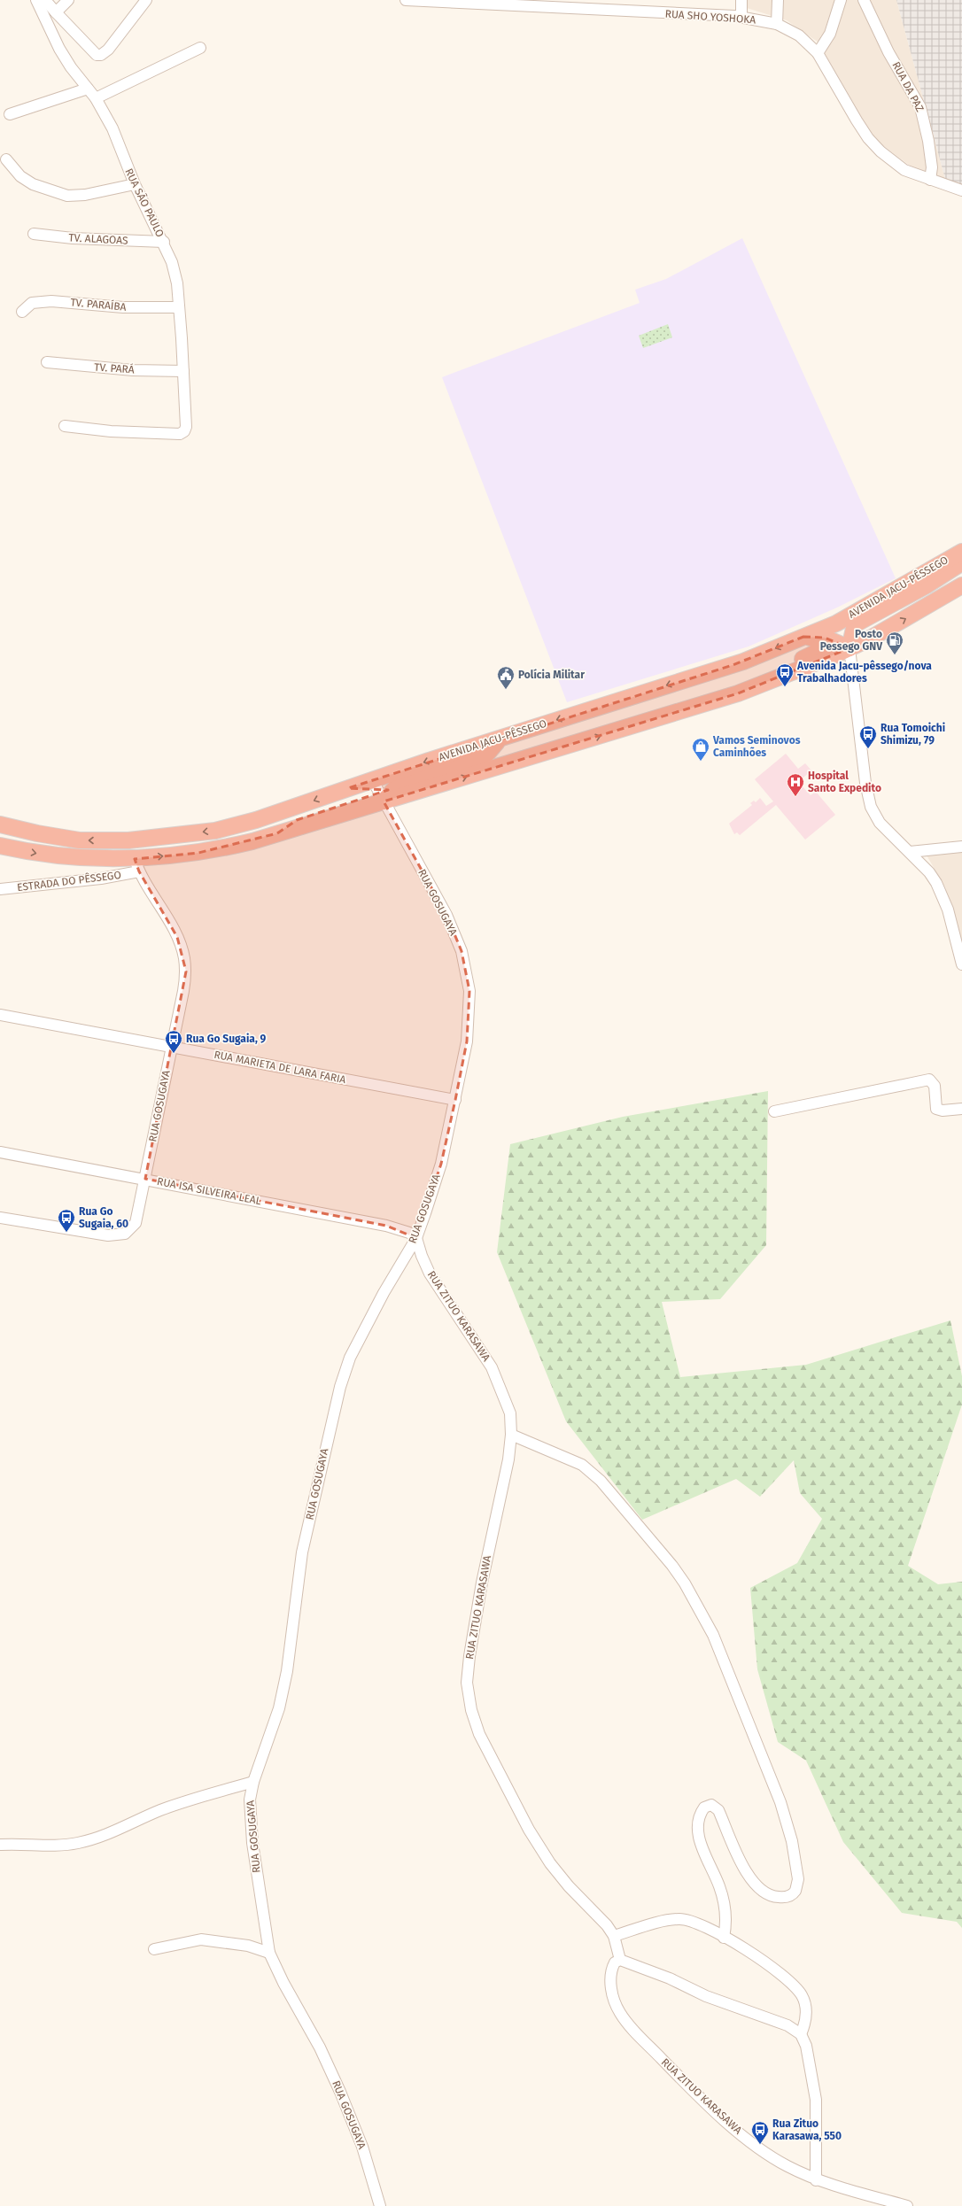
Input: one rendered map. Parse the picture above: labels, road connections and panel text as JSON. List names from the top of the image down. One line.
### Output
{"streets":{"highway":["AVENIDA JACU-PÊSSEGO"],"street":["RUA SHO YOSHOKA","RUA DA PAZ","RUA SÃO PAULO","TV. ALAGOAS","TV. PARAÍBA","TV. PARÁ","ESTRADA DO PÊSSEGO","RUA GOSUGAYA","RUA MARIETA DE LARA FARIA","RUA ISA SILVEIRA LEAL","RUA ZITUO KARASAWA"]},"crossings":[["RUA SHO YOSHOKA","RUA DA PAZ"],["RUA SÃO PAULO","TV. ALAGOAS"],["RUA SÃO PAULO","TV. PARAÍBA"],["RUA SÃO PAULO","TV. PARÁ"],["AVENIDA JACU-PÊSSEGO","RUA GOSUGAYA"],["ESTRADA DO PÊSSEGO","RUA GOSUGAYA"],["RUA GOSUGAYA","RUA MARIETA DE LARA FARIA"],["RUA GOSUGAYA","RUA ISA SILVEIRA LEAL"],["RUA GOSUGAYA","RUA ZITUO KARASAWA"],["RUA ISA SILVEIRA LEAL","RUA ZITUO KARASAWA"]],"places":{"fuel station":["Posto Pessego GNV"],"bus stop":["Avenida Jacu-pêssego/nova Trabalhadores","Rua Tomoichi Shimizu, 79","Rua Go Sugaia, 9","Rua Go Sugaia, 60","Rua Zituo Karasawa, 550"],"public building":["Polícia Militar"],"shop":["Vamos Seminovos Caminhões"],"hospital":["Hospital Santo Expedito"]}}
